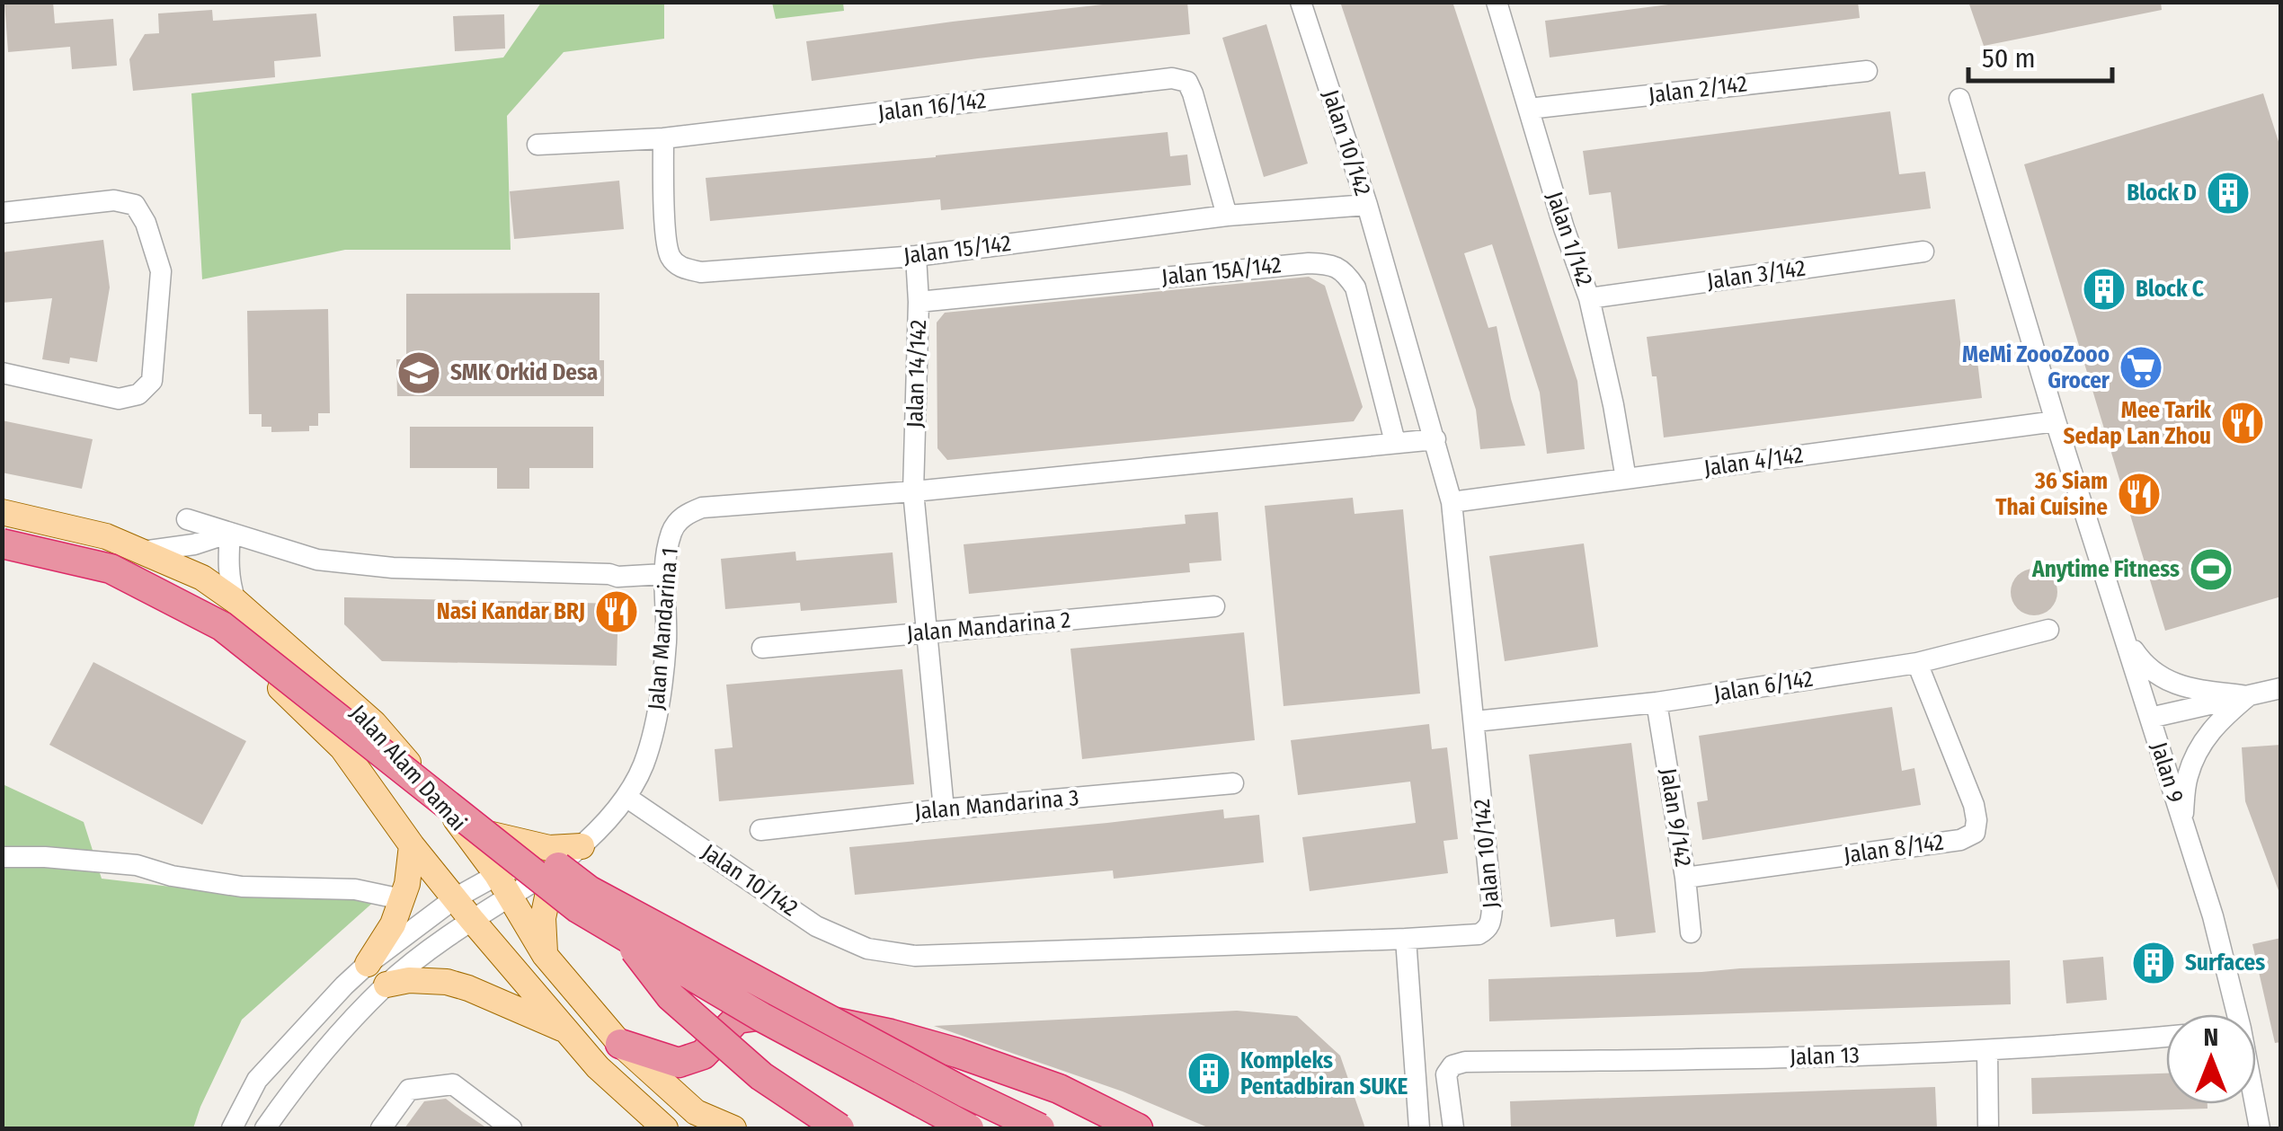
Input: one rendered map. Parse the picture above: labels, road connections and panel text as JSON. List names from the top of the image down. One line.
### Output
{"streets":{"main road":["Jalan Alam Damai"],"street":["Jalan 2/142","Jalan 16/142","Jalan 10/142","Jalan 1/142","Jalan 15/142","Jalan 15A/142","Jalan 3/142","Jalan 14/142","Jalan 4/142","Jalan Mandarina 2","Jalan Mandarina 1","Jalan 6/142","Jalan 9","Jalan Mandarina 3","Jalan 9/142","Jalan 8/142","Jalan 13"]},"crossings":[["Jalan 2/142","Jalan 1/142"],["Jalan 16/142","Jalan 15/142"],["Jalan 10/142","Jalan 15/142"],["Jalan 10/142","Jalan 4/142"],["Jalan 10/142","Jalan Mandarina 1"],["Jalan 10/142","Jalan 6/142"],["Jalan 1/142","Jalan 3/142"],["Jalan 1/142","Jalan 4/142"],["Jalan 15/142","Jalan 14/142"],["Jalan 15A/142","Jalan 14/142"],["Jalan 15A/142","Jalan Mandarina 1"],["Jalan 14/142","Jalan Mandarina 1"],["Jalan 4/142","Jalan 9"],["Jalan Mandarina 1","Jalan Alam Damai"],["Jalan 6/142","Jalan 9/142"],["Jalan 6/142","Jalan 8/142"],["Jalan 9/142","Jalan 8/142"]],"places":{"building":["Block D","Block C","Surfaces","Kompleks Pentadbiran SUKE"],"supermarket":["MeMi ZoooZooo Grocer"],"school or university":["SMK Orkid Desa"],"restaurant":["Mee Tarik Sedap Lan Zhou","36 Siam Thai Cuisine","Nasi Kandar BRJ"],"sports":["Anytime Fitness"]},"scale_bar":"50 m","north":"top"}
